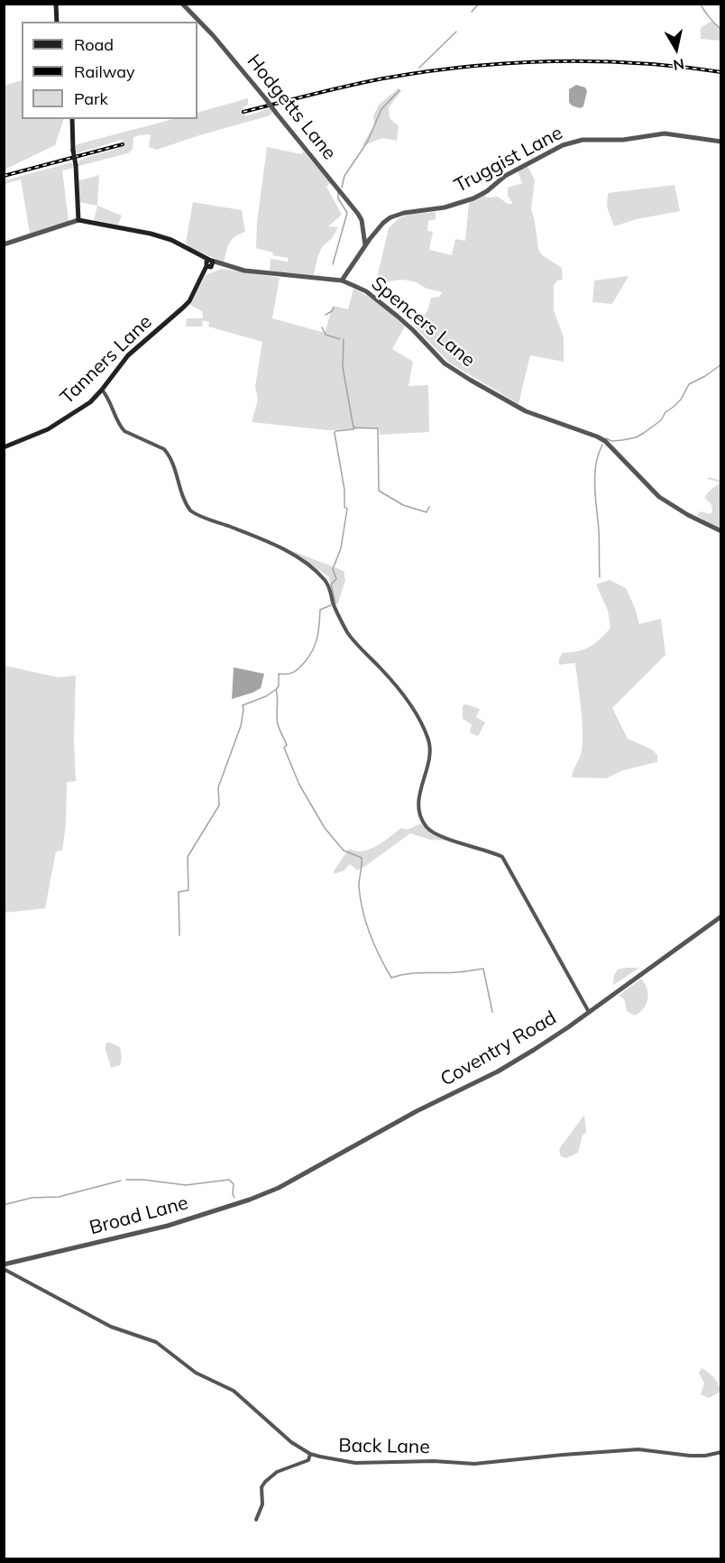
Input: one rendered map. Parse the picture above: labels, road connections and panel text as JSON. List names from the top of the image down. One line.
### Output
{"streets":{"main road":["Spencers Lane","Tanners Lane"],"street":["Hodgetts Lane","Truggist Lane","Coventry Road","Broad Lane","Back Lane"]},"crossings":[["Hodgetts Lane","Truggist Lane"],["Hodgetts Lane","Spencers Lane"],["Spencers Lane","Tanners Lane"],["Coventry Road","Broad Lane"],["Broad Lane","Back Lane"]],"legend":["Road","Railway","Park"],"north":"bottom"}
